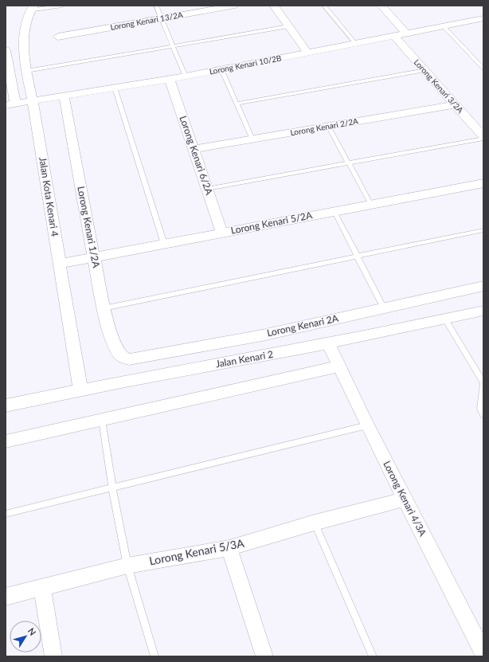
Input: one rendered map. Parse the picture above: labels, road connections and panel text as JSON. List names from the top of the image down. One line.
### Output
{"streets":{"street":["Lorong Kenari 13/2A","Lorong Kenari 10/2B","Lorong Kenari 3/2A","Lorong Kenari 2/2A","Lorong Kenari 6/2A","Jalan Kota Kenari 4","Lorong Kenari 5/2A","Lorong Kenari 1/2A","Lorong Kenari 2A","Jalan Kenari 2","Lorong Kenari 4/3A","Lorong Kenari 5/3A"]},"crossings":[["Lorong Kenari 10/2B","Lorong Kenari 3/2A"],["Lorong Kenari 10/2B","Lorong Kenari 6/2A"],["Lorong Kenari 10/2B","Jalan Kota Kenari 4"],["Lorong Kenari 10/2B","Lorong Kenari 1/2A"],["Lorong Kenari 3/2A","Lorong Kenari 2/2A"],["Lorong Kenari 2/2A","Lorong Kenari 6/2A"],["Lorong Kenari 6/2A","Lorong Kenari 5/2A"],["Jalan Kota Kenari 4","Lorong Kenari 5/2A"],["Jalan Kota Kenari 4","Jalan Kenari 2"],["Lorong Kenari 5/2A","Lorong Kenari 1/2A"],["Lorong Kenari 1/2A","Lorong Kenari 2A"],["Jalan Kenari 2","Lorong Kenari 4/3A"],["Lorong Kenari 4/3A","Lorong Kenari 5/3A"]],"north":"top right"}
